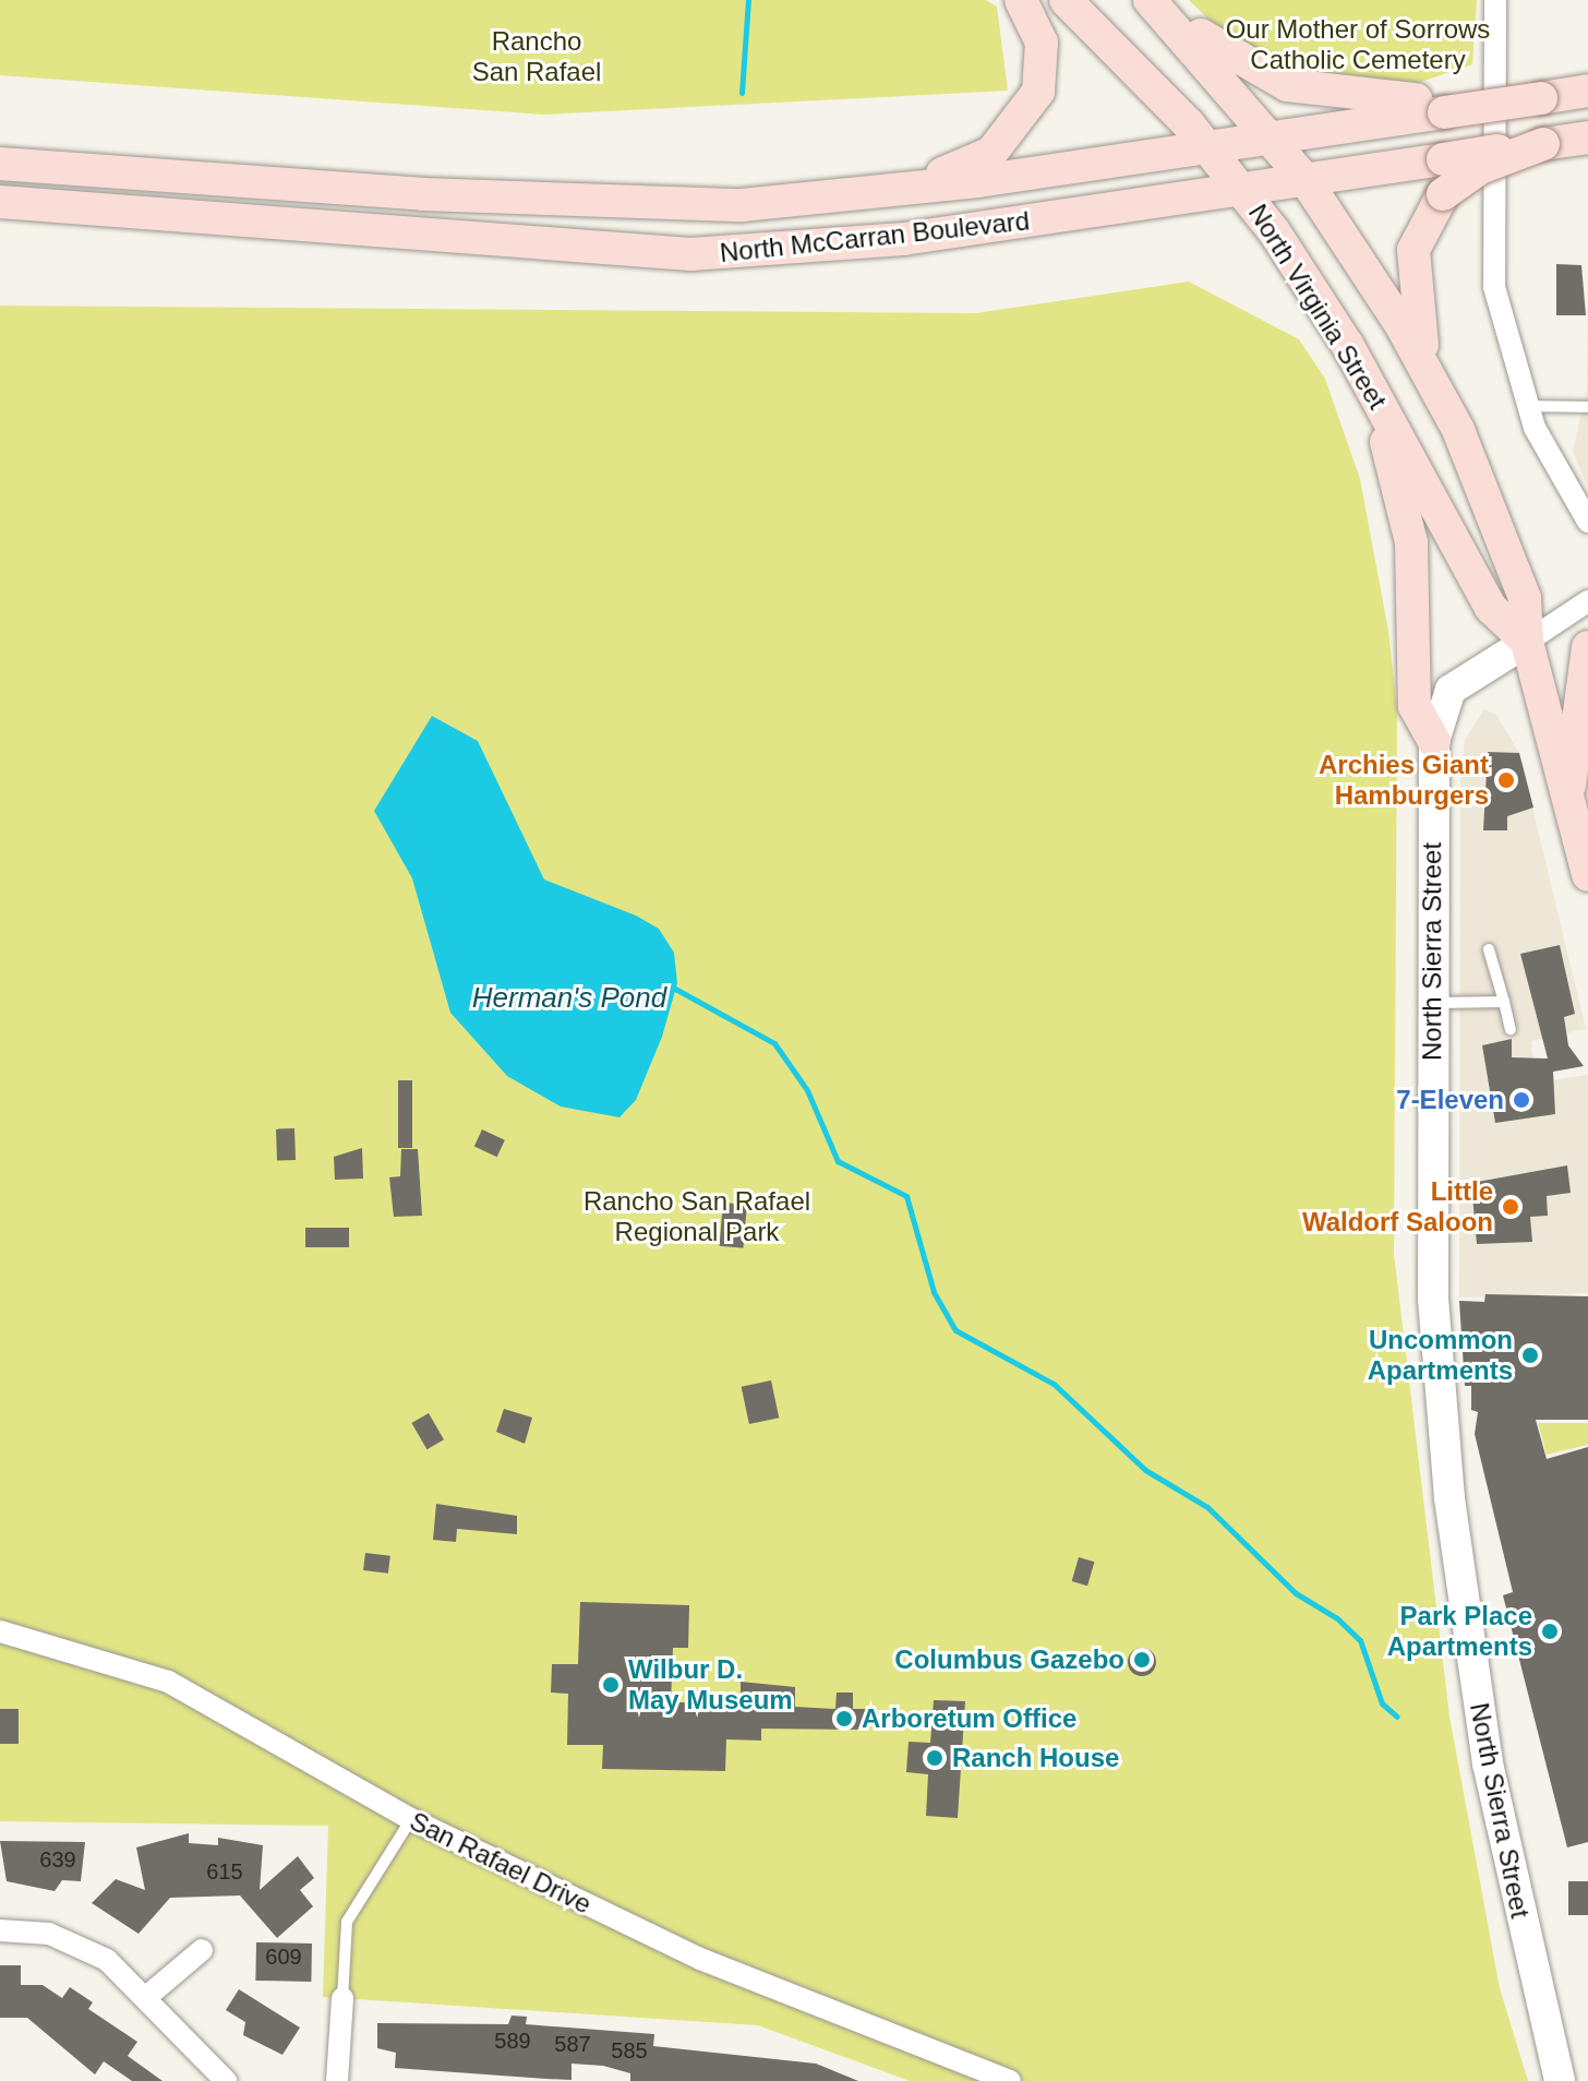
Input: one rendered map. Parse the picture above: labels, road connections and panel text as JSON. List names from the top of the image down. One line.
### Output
{"streets":{"main road":["North McCarran Boulevard","North Virginia Street","North Sierra Street"],"street":["San Rafael Drive"]},"crossings":[["North McCarran Boulevard","North Virginia Street"],["North Virginia Street","North Sierra Street"]],"water":["Herman's Pond"],"parks":["Our Mother of Sorrows Catholic Cemetery","Rancho San Rafael","Rancho San Rafael Regional Park"],"places":["Archies Giant Hamburgers","7-Eleven","Little Waldorf Saloon","Uncommon Apartments","Park Place Apartments","Columbus Gazebo","Wilbur D. May Museum","Arboretum Office","Ranch House"],"house_numbers":["639","615","609","589","587","585"]}
